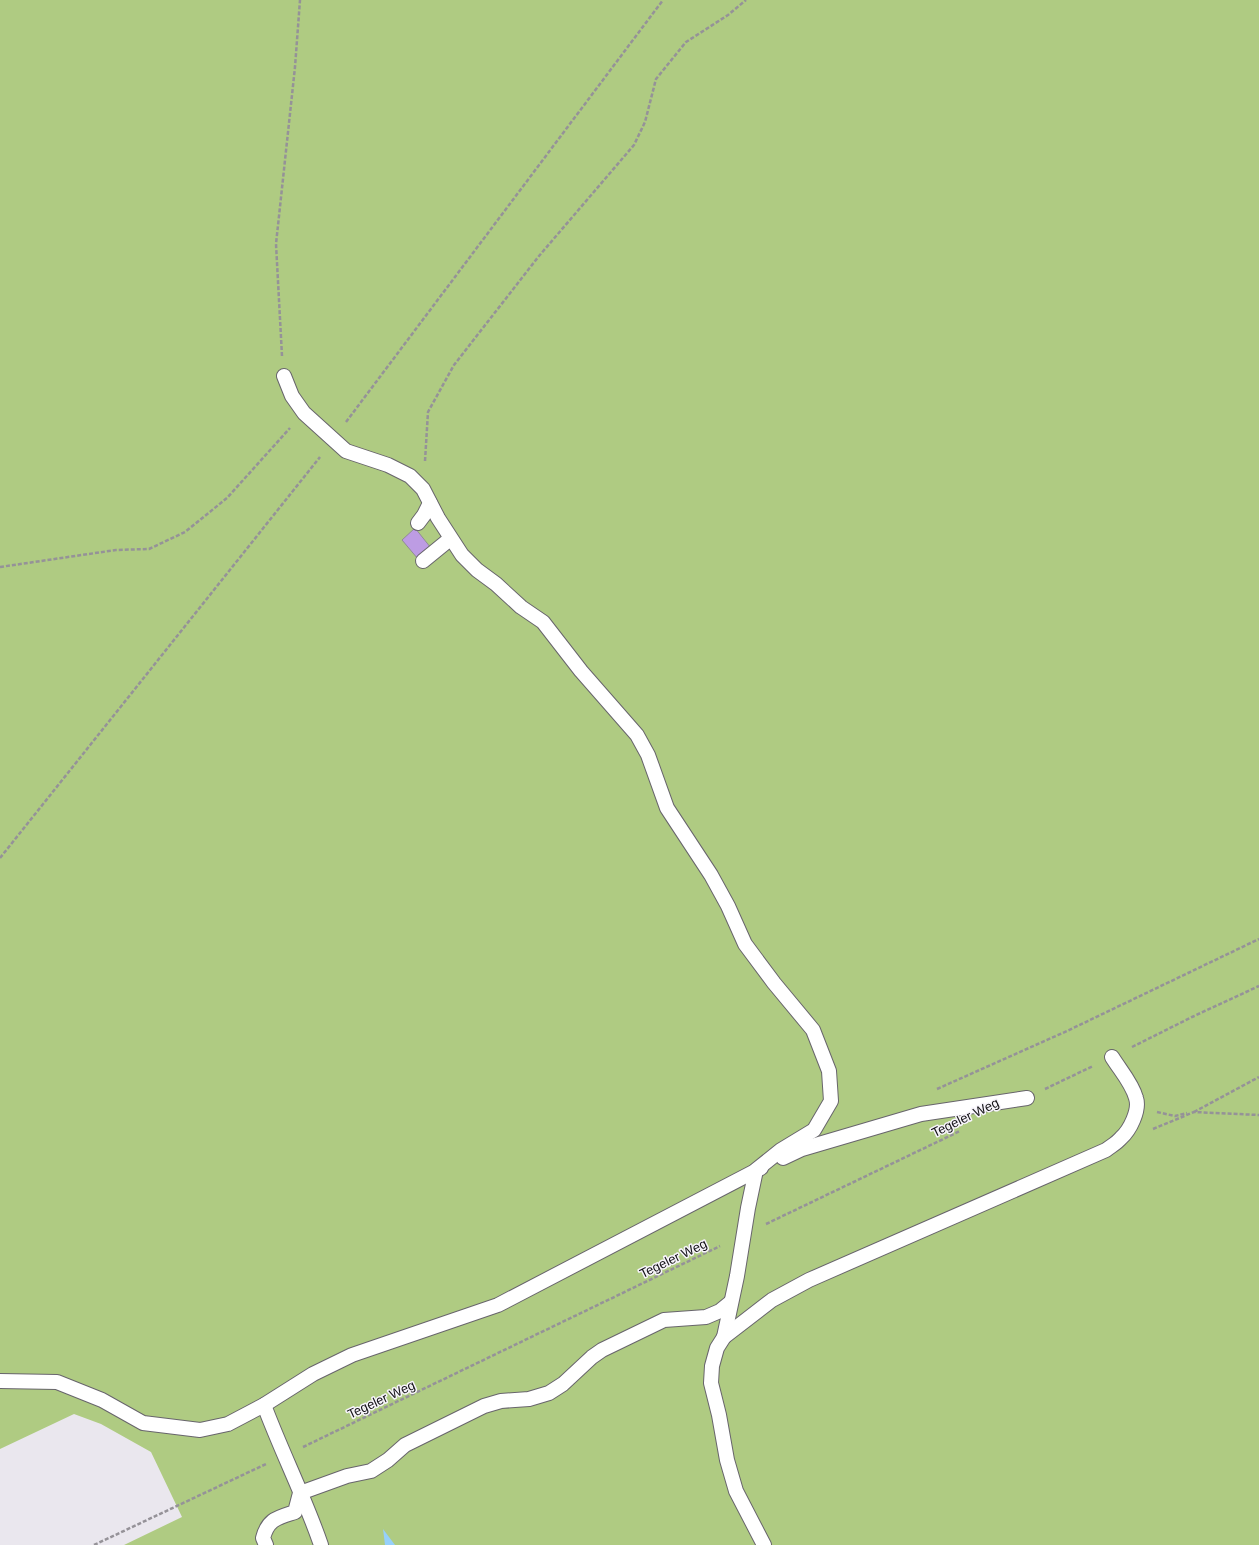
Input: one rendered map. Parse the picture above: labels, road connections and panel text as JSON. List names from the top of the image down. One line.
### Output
{"streets":{"path":["Tegeler Weg"]}}
